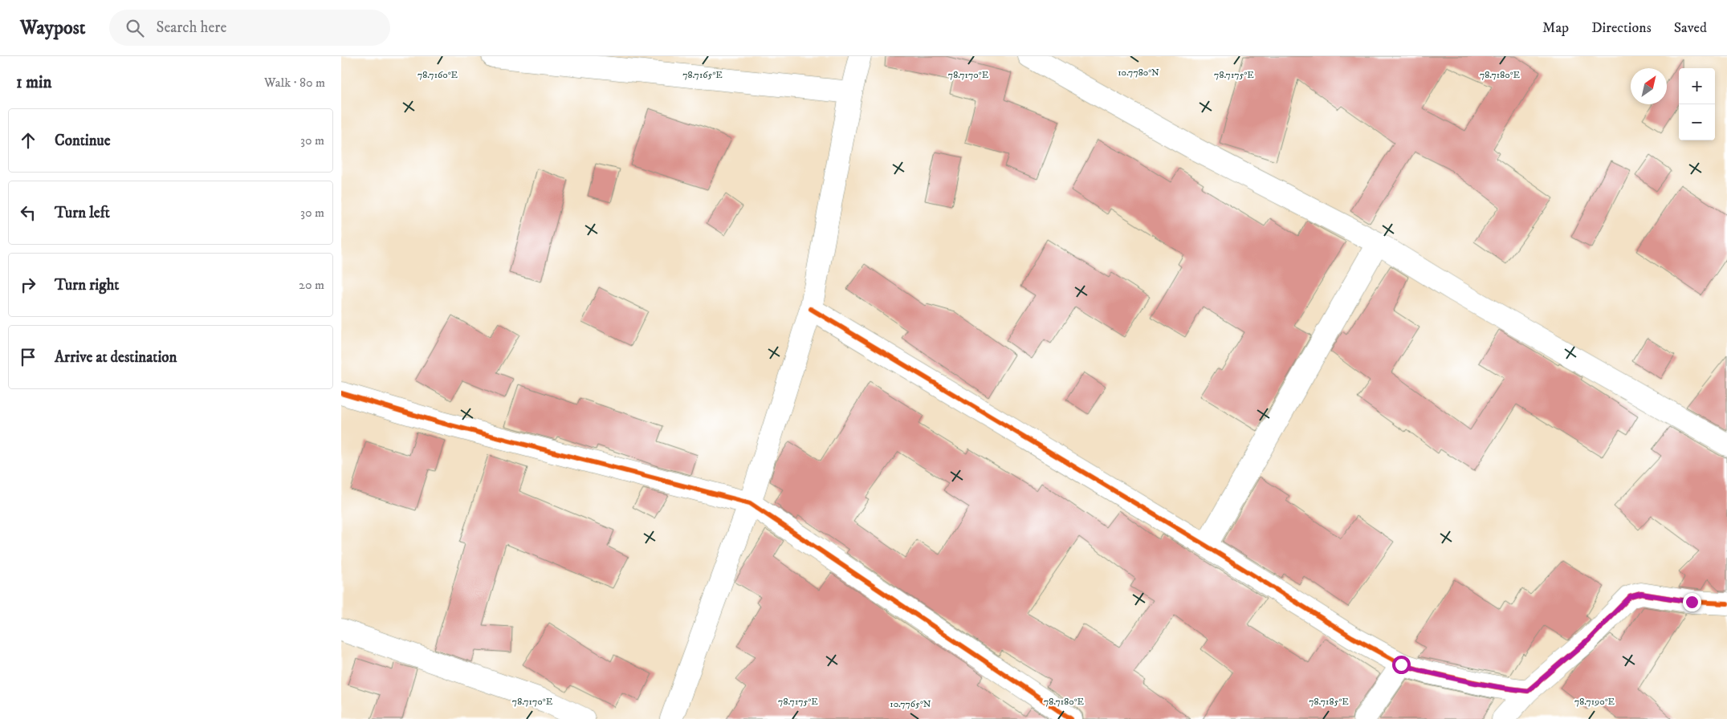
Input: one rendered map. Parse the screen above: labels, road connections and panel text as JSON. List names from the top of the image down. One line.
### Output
{"north":"top right","page":{"header":"Waypost","search":"Search here","nav":["Map","Directions","Saved"],"heading":["1 min","Walk · 80 m"],"map_buttons":["+","−"],"list":[["Continue","30 m"],["Turn left","30 m"],["Turn right","20 m"],"Arrive at destination"]},"coordinates":["10.7780°N","78.7170°E","78.7175°E","78.7180°E","78.7160°E","78.7165°E","78.7185°E","78.7190°E","10.7765°N"]}
